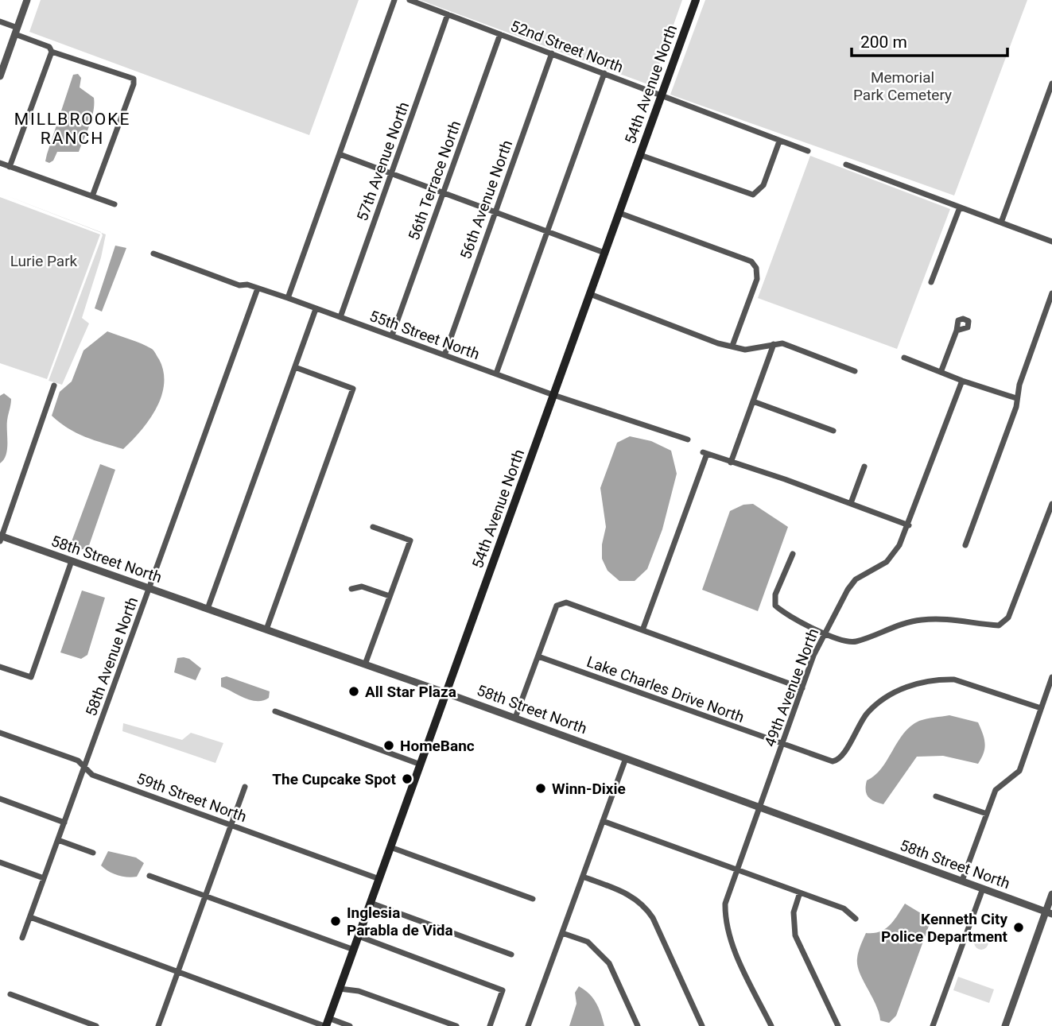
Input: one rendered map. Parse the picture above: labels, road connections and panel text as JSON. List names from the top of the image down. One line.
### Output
{"streets":{"main road":["54th Avenue North"],"street":["52nd Street North","57th Avenue North","56th Terrace North","56th Avenue North","55th Street North","58th Street North","58th Avenue North","49th Avenue North","Lake Charles Drive North","59th Street North"]},"crossings":[["52nd Street North","54th Avenue North"],["52nd Street North","57th Avenue North"],["52nd Street North","56th Terrace North"],["52nd Street North","56th Avenue North"],["54th Avenue North","55th Street North"],["54th Avenue North","58th Street North"],["54th Avenue North","59th Street North"],["57th Avenue North","55th Street North"],["56th Terrace North","55th Street North"],["56th Avenue North","55th Street North"],["55th Street North","58th Avenue North"],["58th Street North","58th Avenue North"],["58th Street North","49th Avenue North"],["58th Avenue North","59th Street North"],["49th Avenue North","Lake Charles Drive North"]],"districts":["MILLBROOKE RANCH"],"parks":["Memorial Park Cemetery","Lurie Park"],"places":["All Star Plaza","HomeBanc","The Cupcake Spot","Winn-Dixie","Inglesia Parabla de Vida","Kenneth City Police Department"],"scale_bar":"200 m"}
